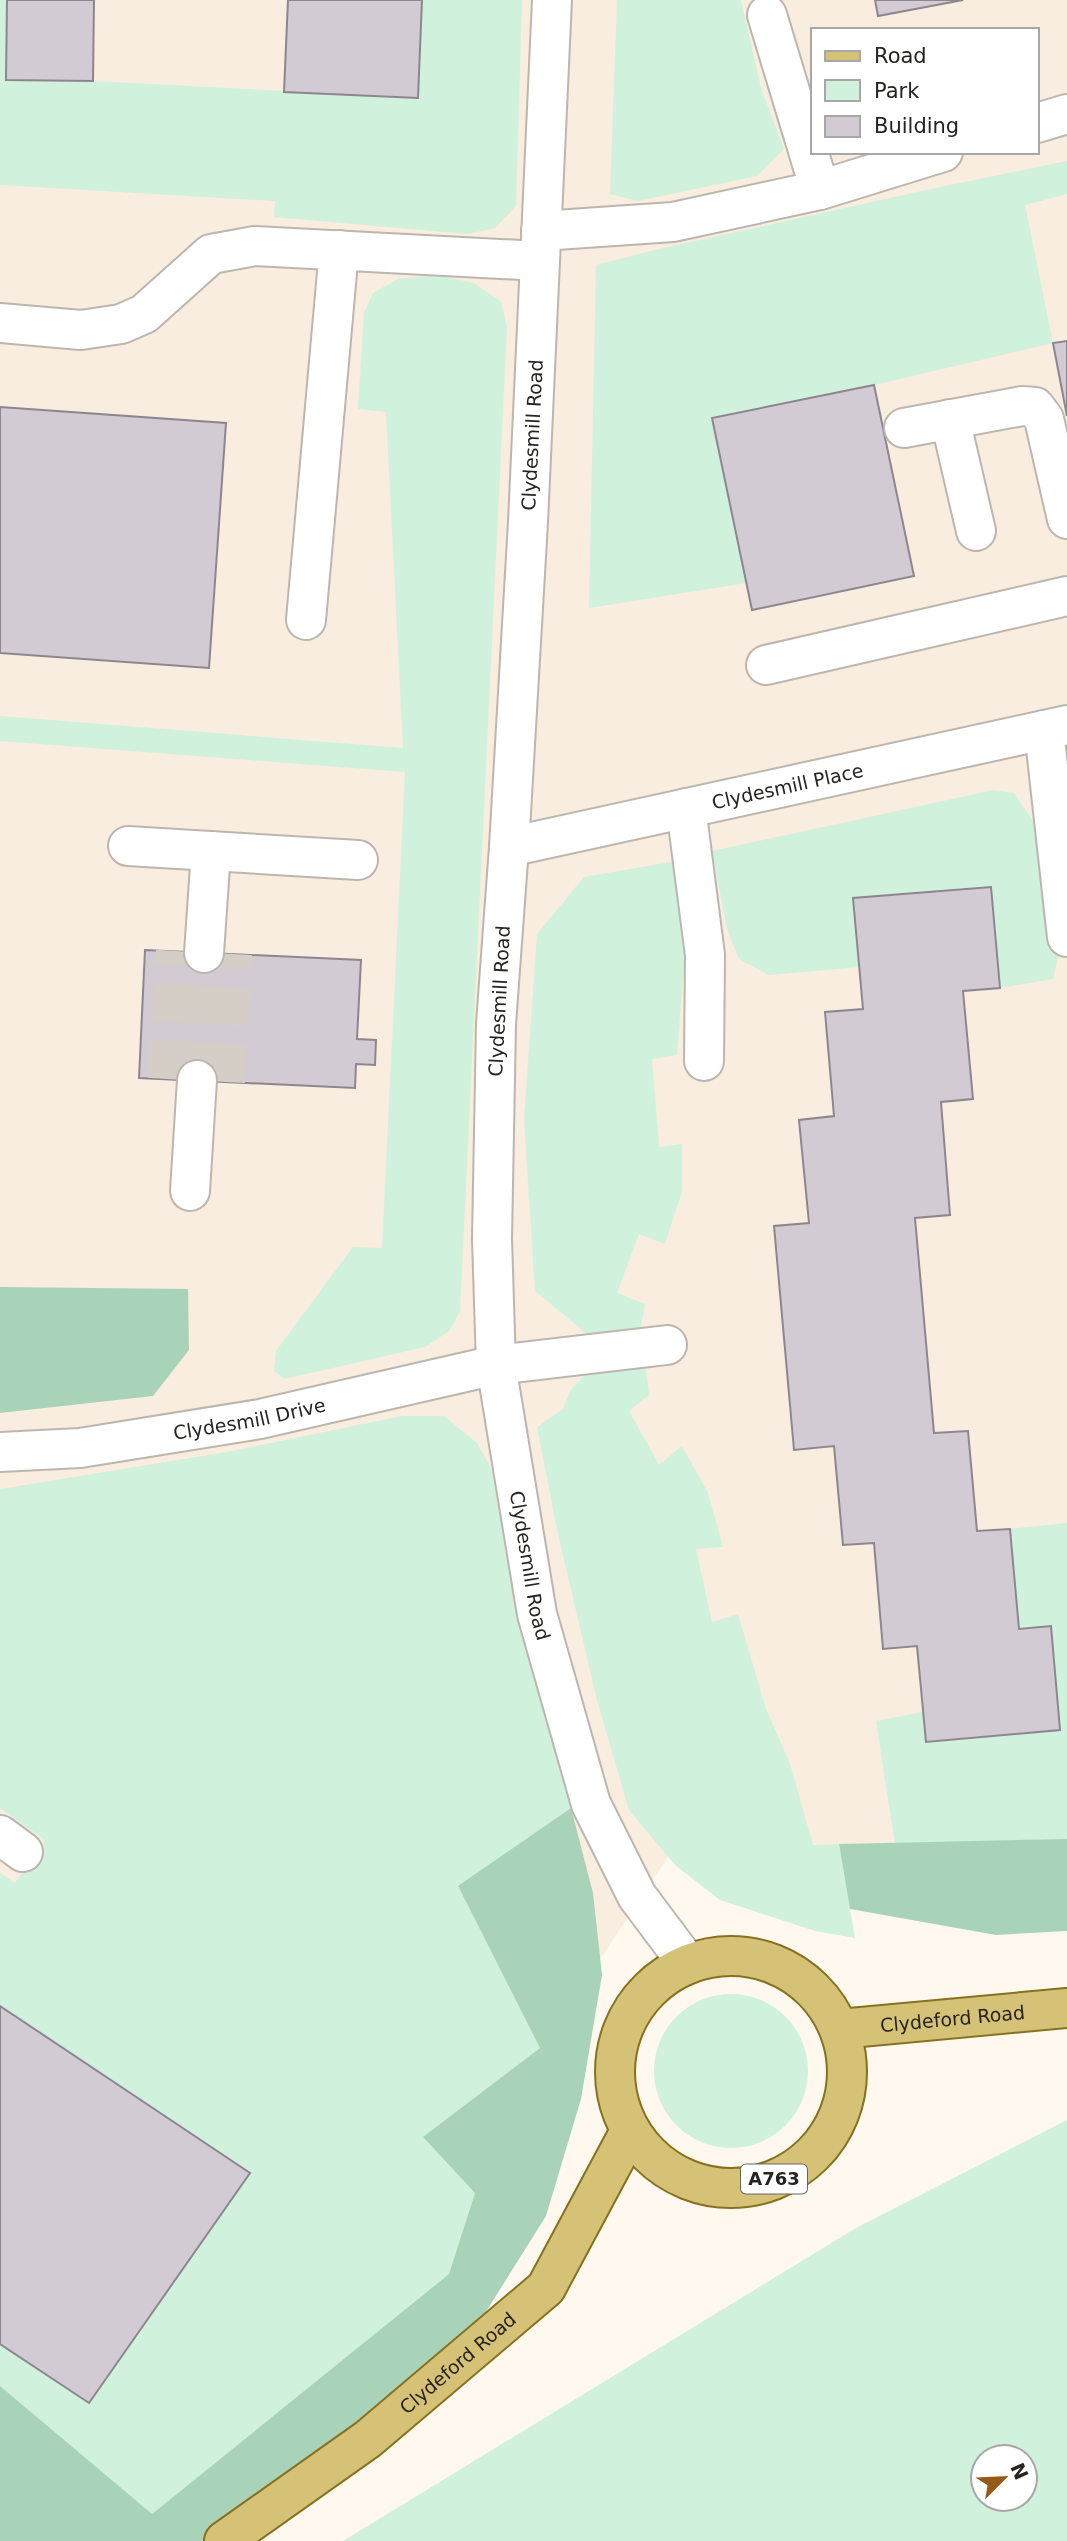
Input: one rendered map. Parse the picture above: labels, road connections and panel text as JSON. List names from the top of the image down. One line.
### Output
{"streets":{"main road":["Clydeford Road","A763"],"street":["Clydesmill Road","Clydesmill Place","Clydesmill Drive"]},"crossings":[["Clydesmill Road","Clydesmill Place"],["Clydesmill Road","Clydesmill Drive"],["Clydesmill Road","Clydeford Road"],["Clydesmill Road","A763"],["Clydeford Road","A763"]],"legend":["Road","Park","Building"],"north":"top right"}
